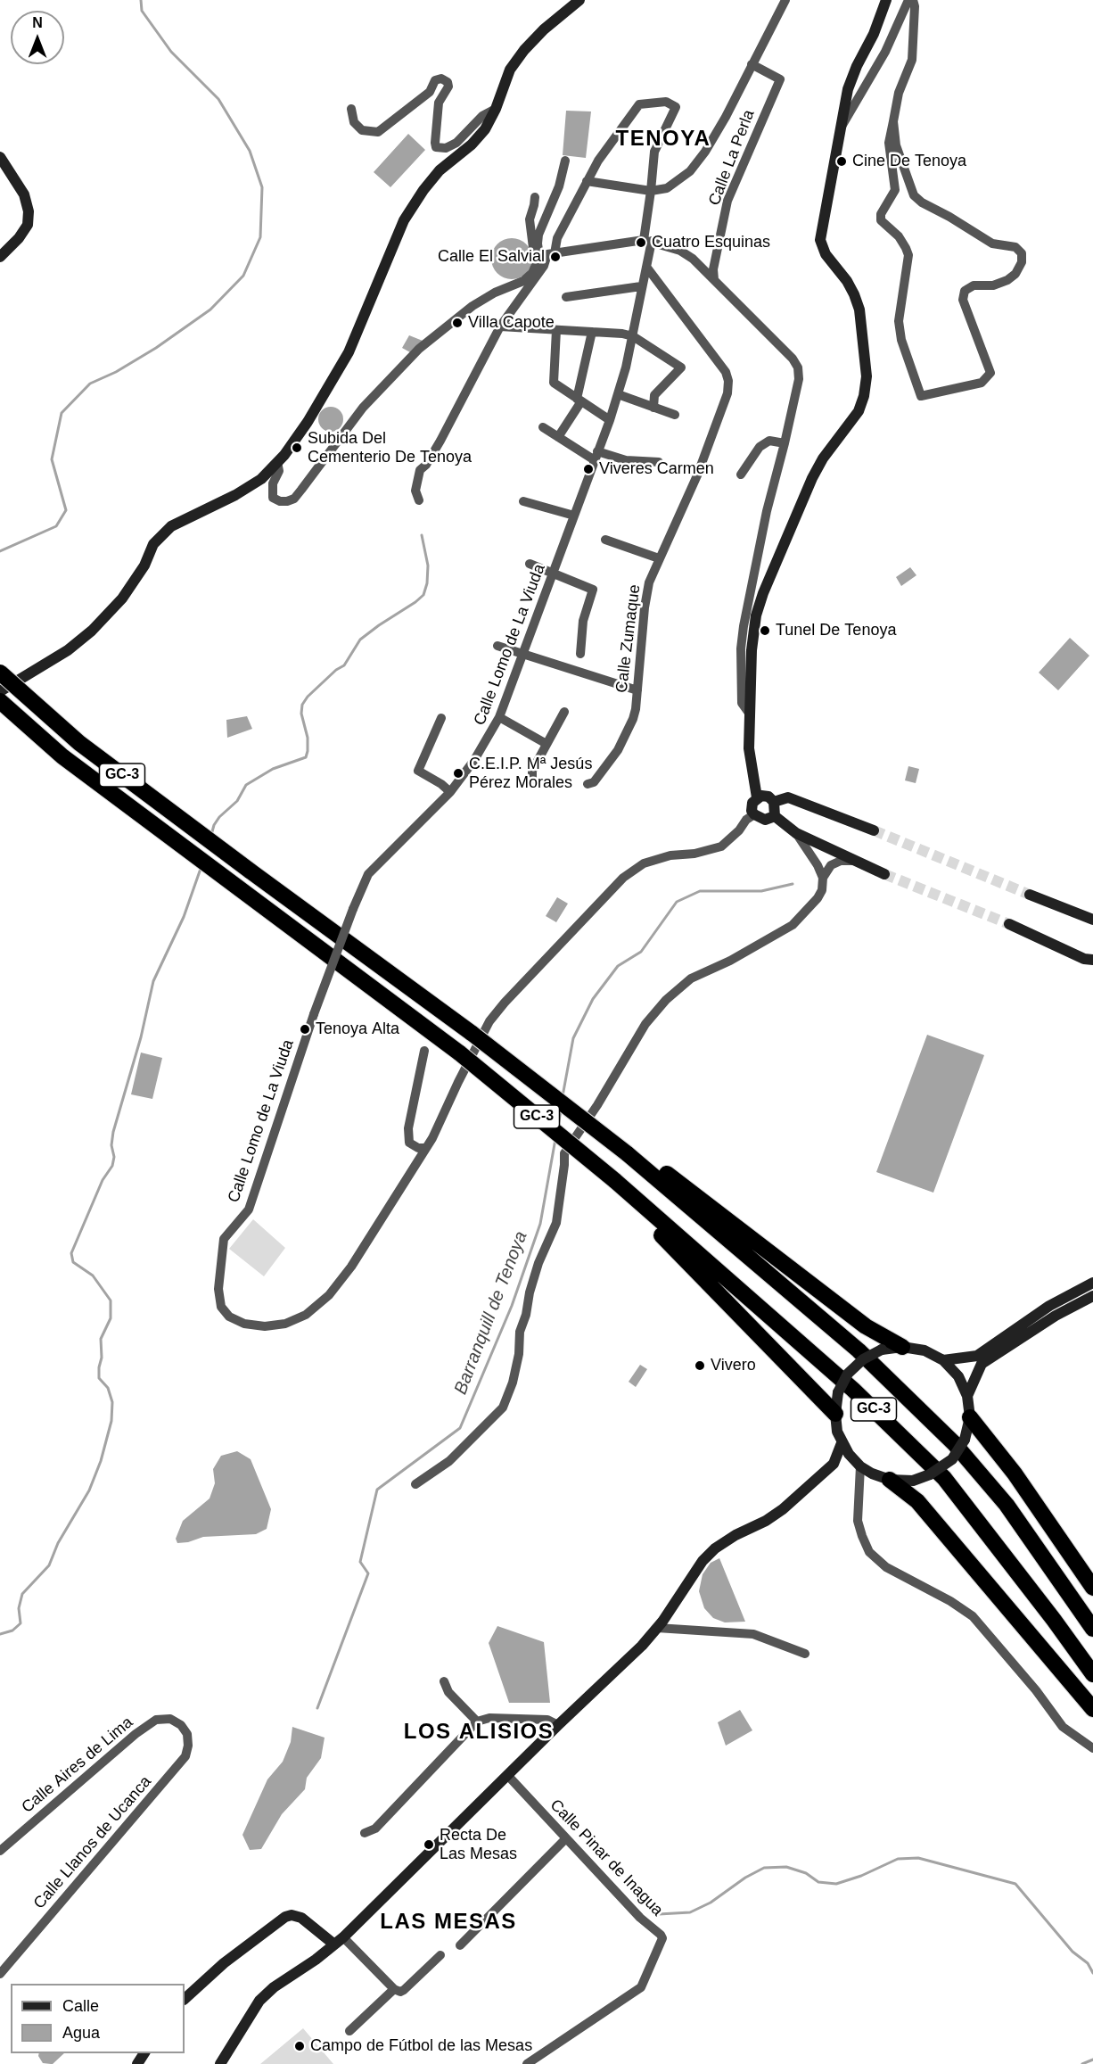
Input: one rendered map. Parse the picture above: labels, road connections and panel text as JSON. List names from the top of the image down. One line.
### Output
{"streets":{"highway":["GC-3"],"street":["Calle La Perla","Calle Zumaque","Calle Lomo de La Viuda","Calle Aires de Lima","Calle Llanos de Ucanca","Calle Pinar de Inagua"]},"crossings":[["Calle Zumaque","Calle Lomo de La Viuda"],["Calle Aires de Lima","Calle Llanos de Ucanca"]],"districts":["TENOYA","LOS ALISIOS","LAS MESAS"],"water":["Barranquill de Tenoya"],"places":["Cine De Tenoya","Cuatro Esquinas","Calle El Salvial","Villa Capote","Subida Del Cementerio De Tenoya","Viveres Carmen","Tunel De Tenoya","C.E.I.P. Mª Jesús Pérez Morales","Tenoya Alta","Vivero","Recta De Las Mesas","Campo de Fútbol de las Mesas"],"legend":["Calle","Agua"],"north":"top"}
